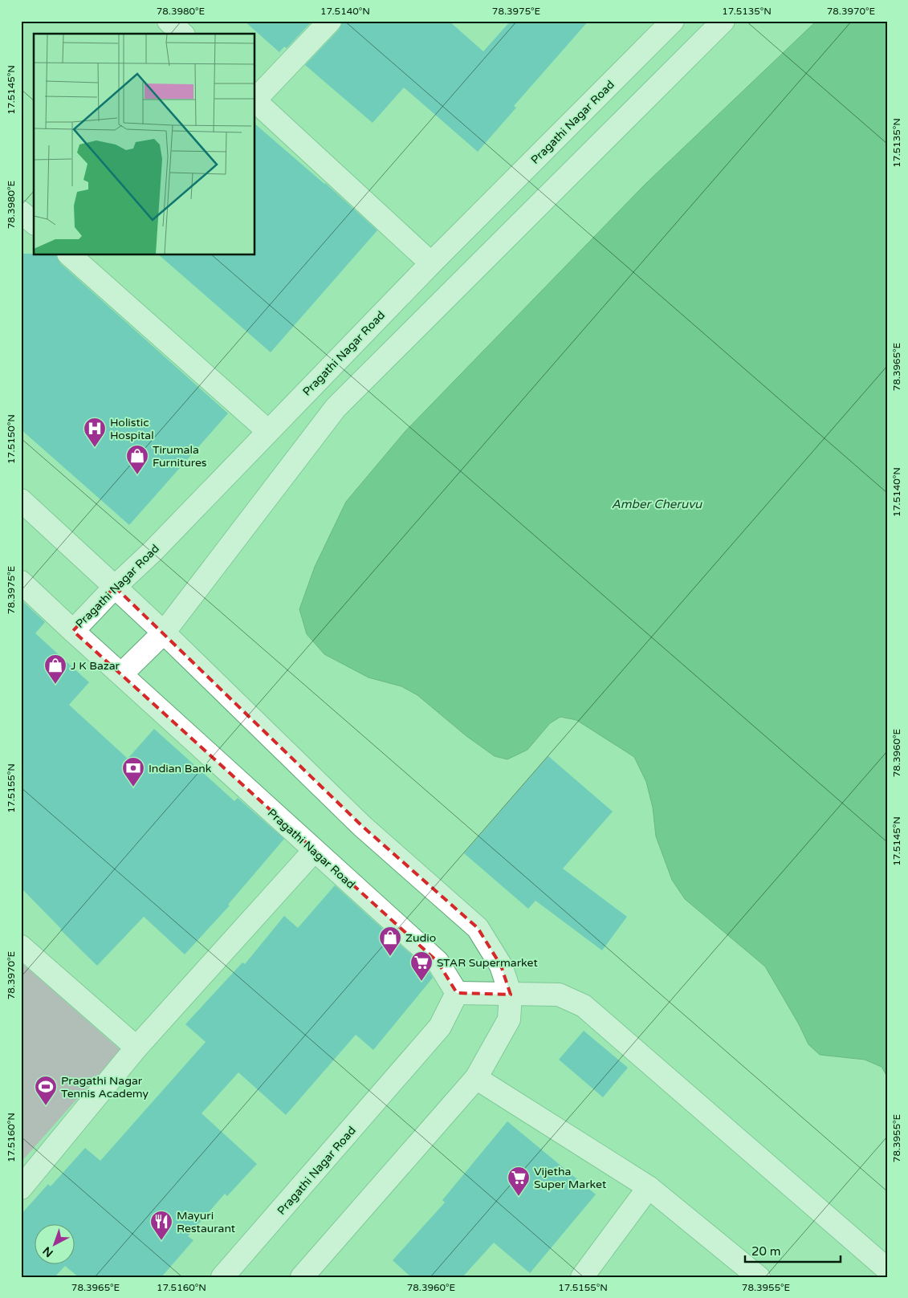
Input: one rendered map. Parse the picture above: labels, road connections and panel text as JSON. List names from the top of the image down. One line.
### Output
{"streets":{"main road":["Pragathi Nagar Road"]},"water":["Amber Cheruvu"],"places":{"hospital":["Holistic Hospital"],"shop":["Tirumala Furnitures","J K Bazar","Zudio"],"bank":["Indian Bank"],"supermarket":["STAR Supermarket","Vijetha Super Market"],"sports":["Pragathi Nagar Tennis Academy"],"restaurant":["Mayuri Restaurant"]},"scale_bar":"20 m","north":"bottom left","coordinates":["78.3980°E","17.5140°N","78.3975°E","17.5135°N","78.3970°E","17.5145°N","78.3965°E","17.5150°N","78.3960°E","17.5155°N","17.5160°N","78.3955°E"]}
